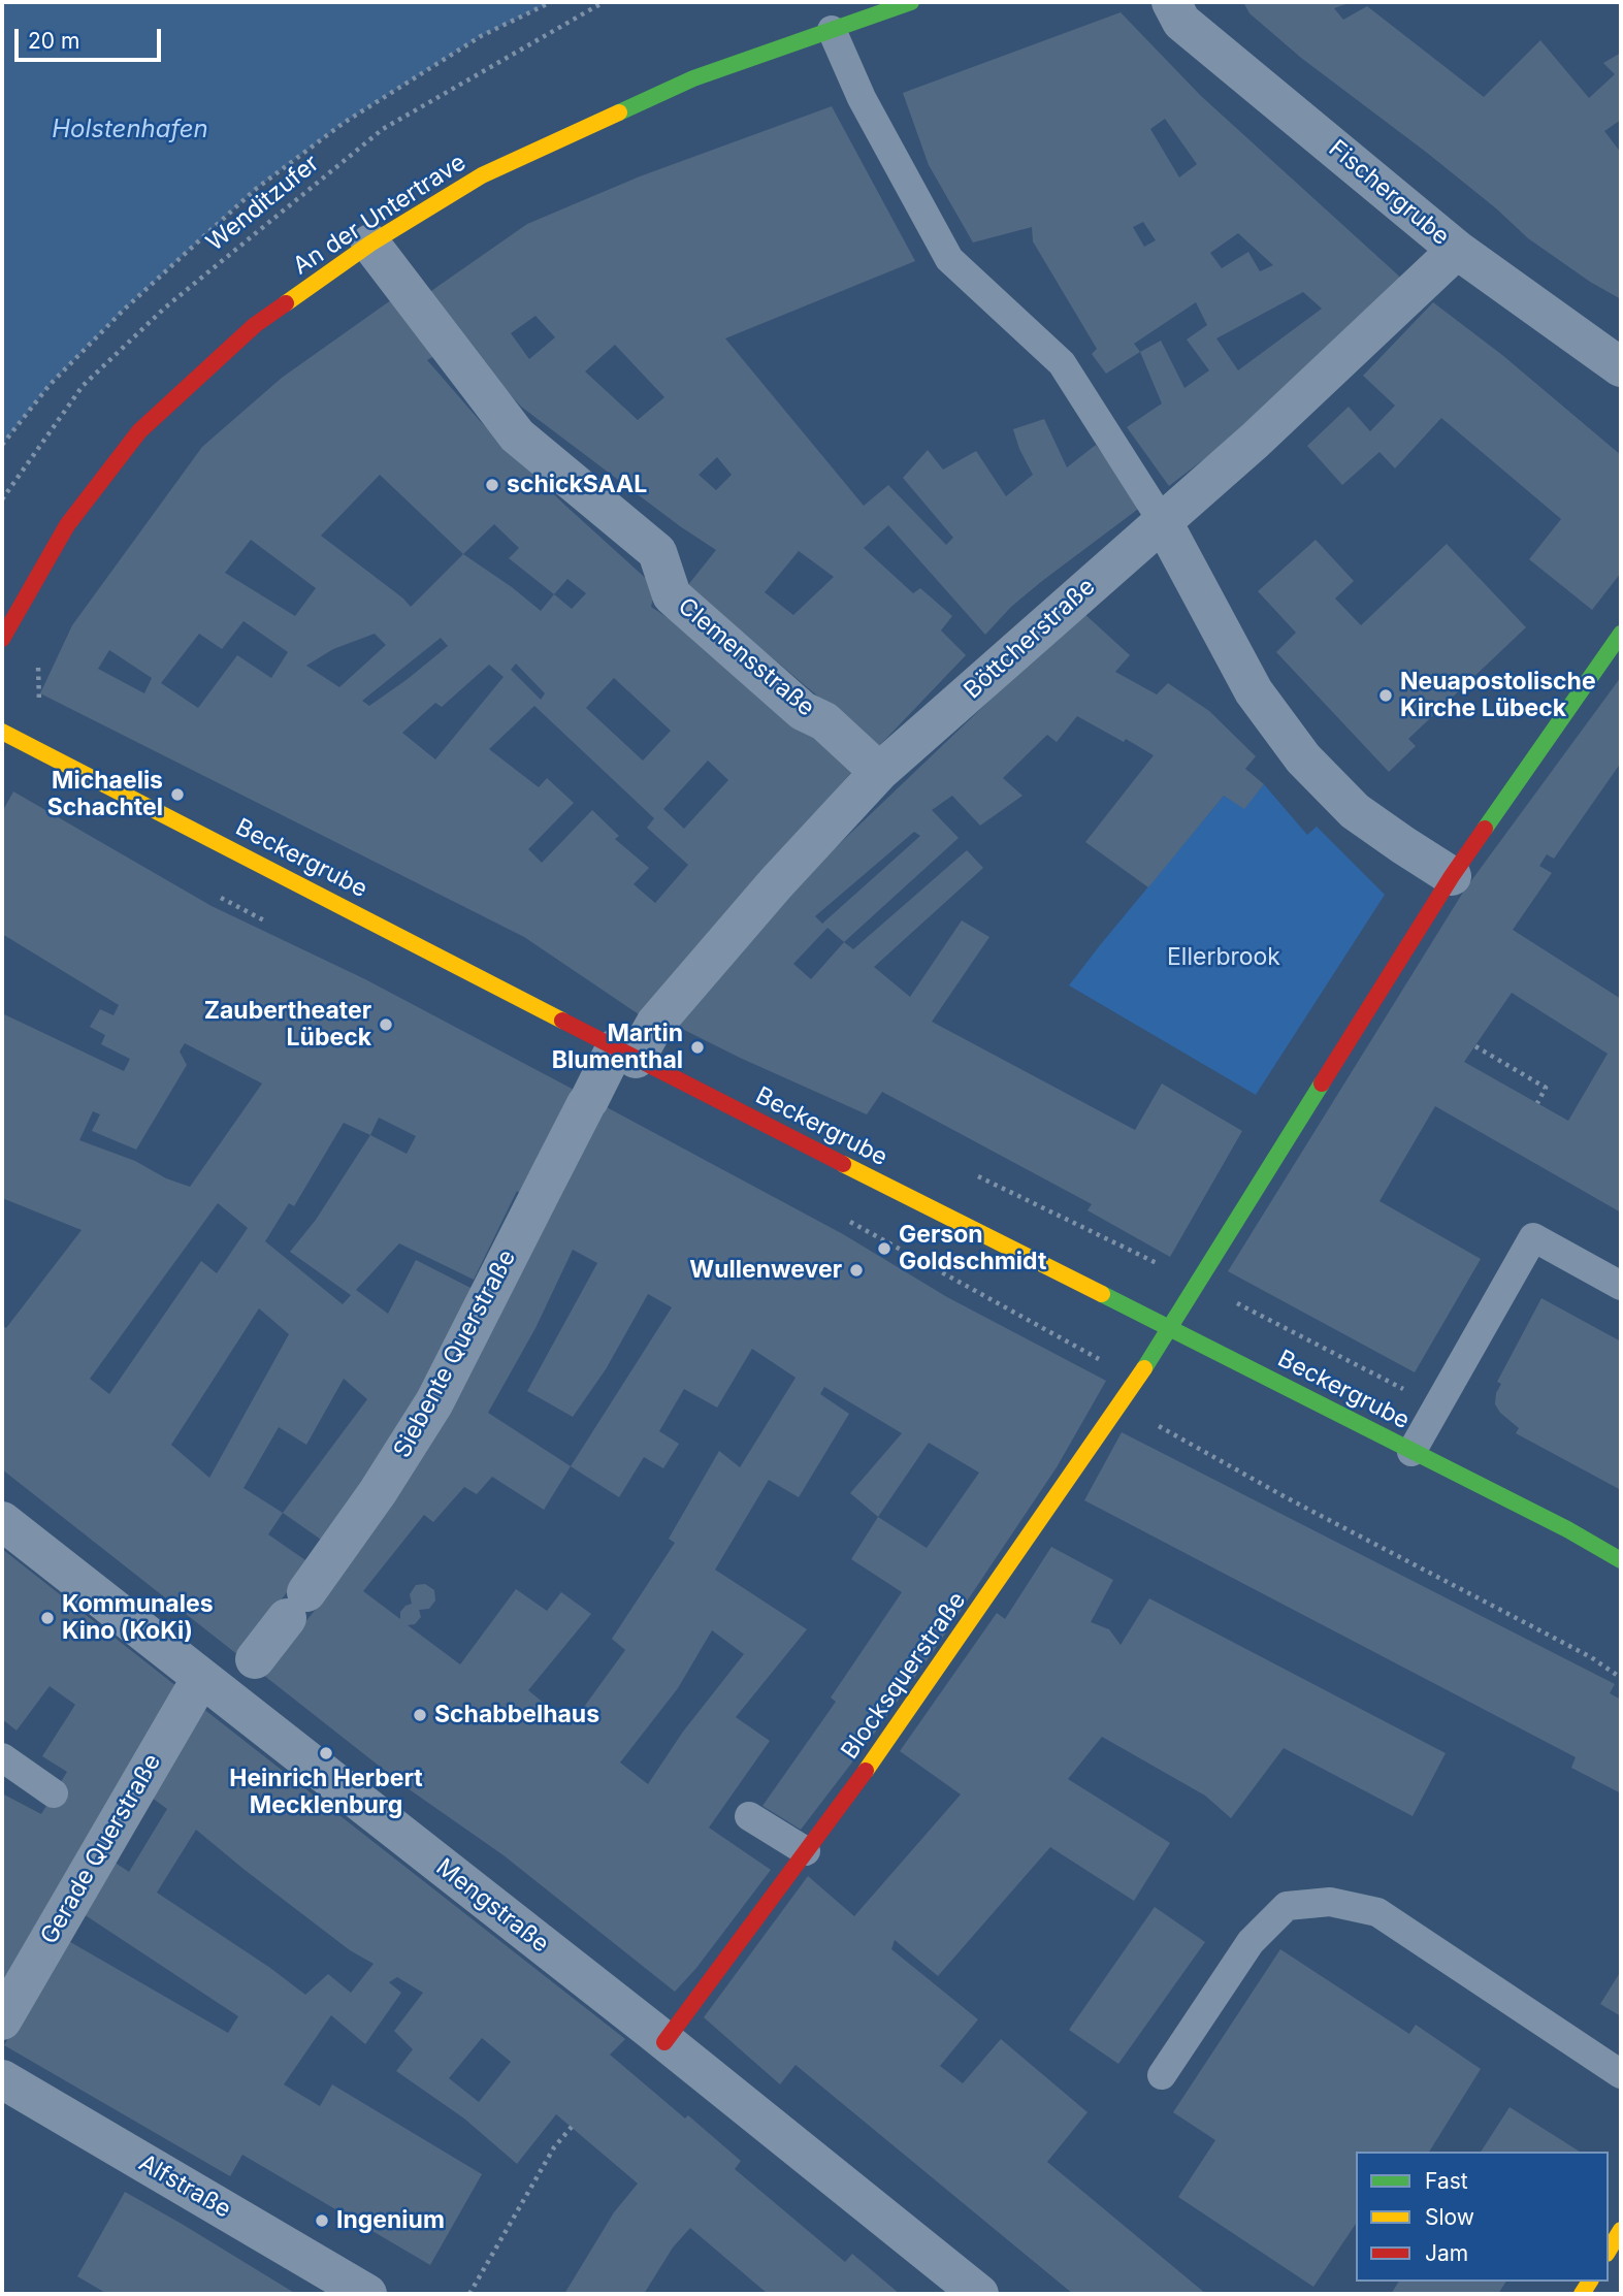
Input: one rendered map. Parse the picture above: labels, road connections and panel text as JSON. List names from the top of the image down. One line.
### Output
{"streets":{"street":["Fischergrube","An der Untertrave","Böttcherstraße","Clemensstraße","Beckergrube","Siebente Querstraße","Blocksquerstraße","Gerade Querstraße","Mengstraße","Alfstraße"],"path":["Wenditzufer"]},"crossings":[["Fischergrube","Böttcherstraße"],["An der Untertrave","Clemensstraße"],["Böttcherstraße","Clemensstraße"],["Böttcherstraße","Beckergrube"],["Böttcherstraße","Siebente Querstraße"],["Beckergrube","Siebente Querstraße"],["Beckergrube","Blocksquerstraße"],["Siebente Querstraße","Gerade Querstraße"],["Siebente Querstraße","Mengstraße"],["Blocksquerstraße","Mengstraße"],["Gerade Querstraße","Mengstraße"]],"water":["Holstenhafen"],"parks":["Ellerbrook"],"places":["schickSAAL","Neuapostolische Kirche Lübeck","Michaelis Schachtel","Zaubertheater Lübeck","Martin Blumenthal","Gerson Goldschmidt","Wullenwever","Kommunales Kino (KoKi)","Schabbelhaus","Heinrich Herbert Mecklenburg","Ingenium"],"legend":["Fast","Slow","Jam"],"scale_bar":"20 m"}
